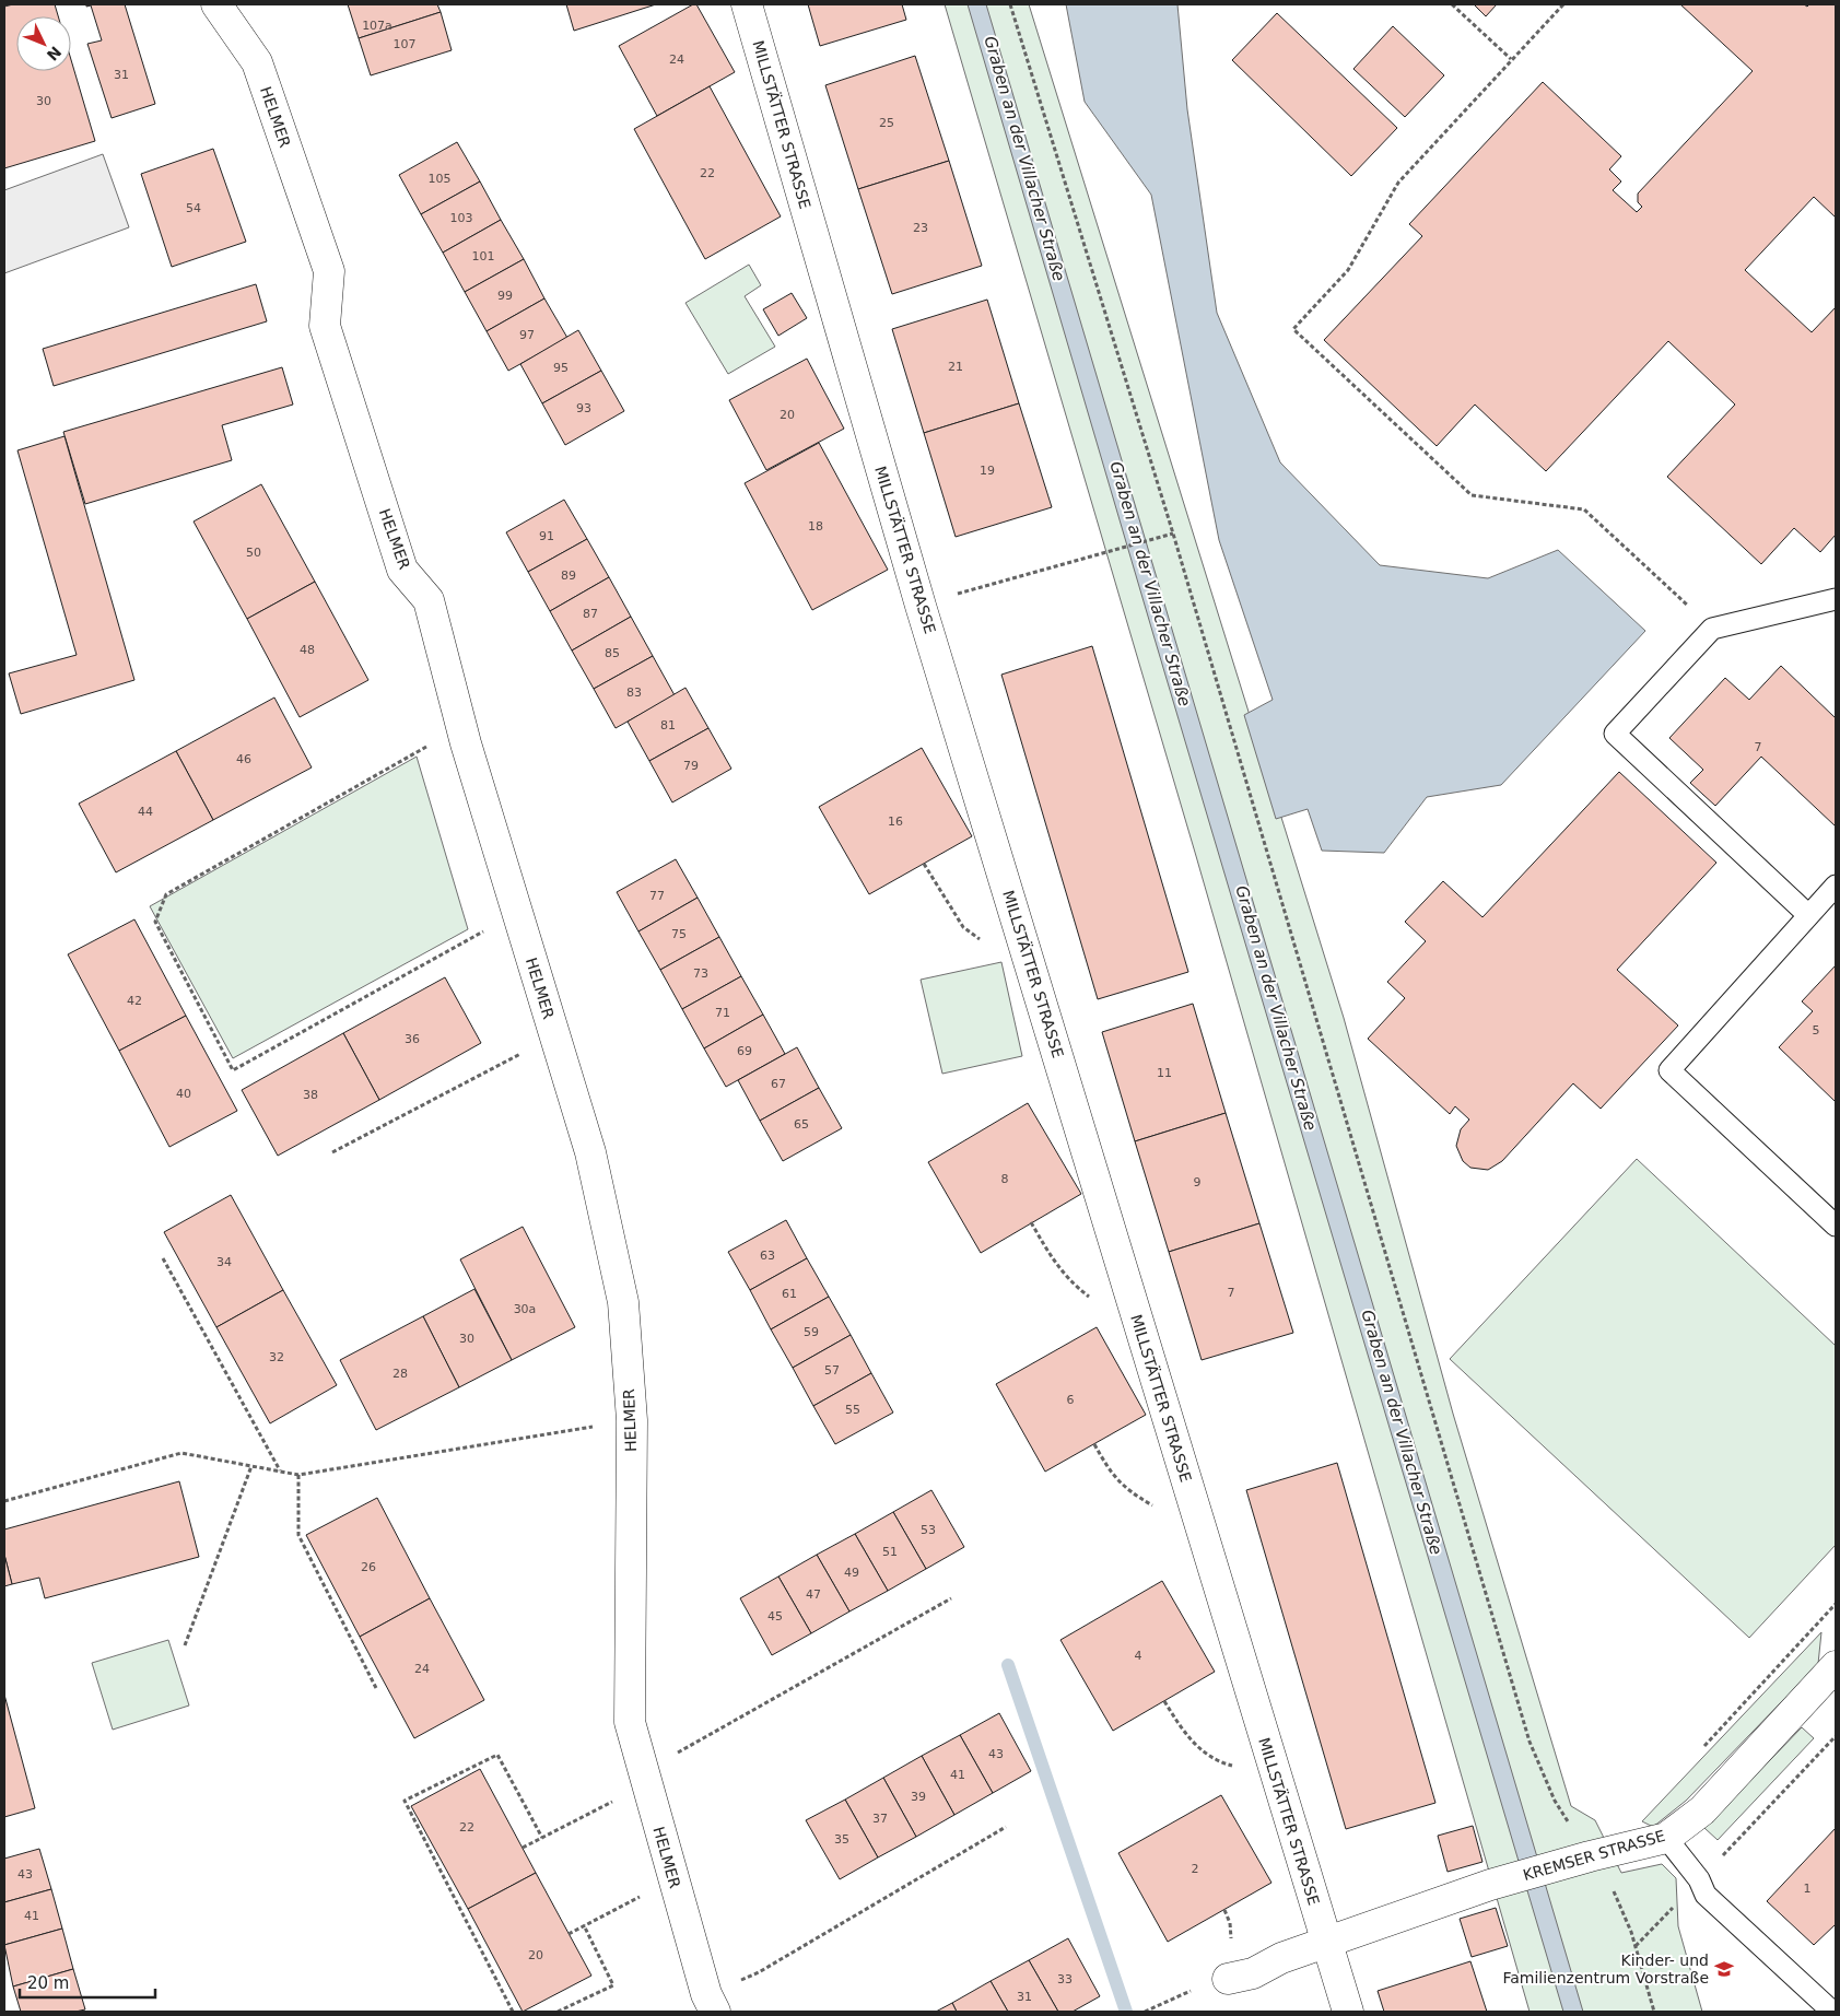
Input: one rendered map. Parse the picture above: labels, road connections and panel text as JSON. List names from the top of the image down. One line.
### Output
{"streets":{"street":["HELMER","MILLSTÄTTER STRASSE","KREMSER STRASSE"]},"crossings":[["MILLSTÄTTER STRASSE","KREMSER STRASSE"]],"water":["Graben an der Villacher Straße"],"places":{"school or university":["Kinder- und Familienzentrum Vorstraße"]},"house_numbers":["107a","107","24","31","30","25","22","105","54","103","23","101","99","97","21","95","93","20","19","18","91","50","89","87","48","85","83","81","7","46","79","44","16","77","75","73","42","71","5","36","69","11","67","40","38","65","8","9","63","34","7","61","30a","59","30","32","57","28","6","55","53","51","26","49","47","45","4","24","43","41","39","37","22","35","2","43","1","41","20","33","31"],"scale_bar":"20 m","north":"bottom right"}
